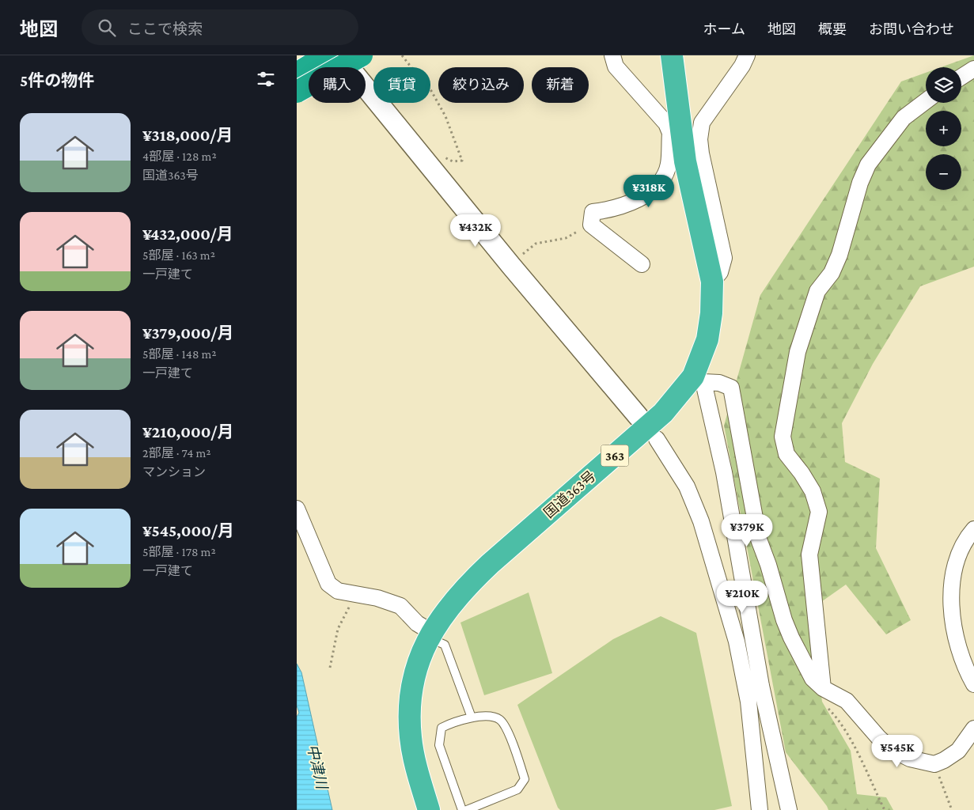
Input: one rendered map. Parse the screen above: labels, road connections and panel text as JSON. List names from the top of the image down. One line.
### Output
{"streets":{"highway":["363","国道363号"]},"water":["中津川"],"page":{"header":"地図","search":"ここで検索","nav":["ホーム","地図","概要","お問い合わせ"],"heading":"5件の物件","map_buttons":["+","−"],"chip":["購入","賃貸","絞り込み","新着"],"list":[{"name":"¥318,000/月","note":"4部屋 · 128 m² · 国道363号"},{"name":"¥432,000/月","note":"5部屋 · 163 m² · 一戸建て"},{"name":"¥379,000/月","note":"5部屋 · 148 m² · 一戸建て"},{"name":"¥210,000/月","note":"2部屋 · 74 m² · マンション"},{"name":"¥545,000/月","note":"5部屋 · 178 m² · 一戸建て"}],"price":["¥318K","¥432K","¥379K","¥210K","¥545K"]}}
